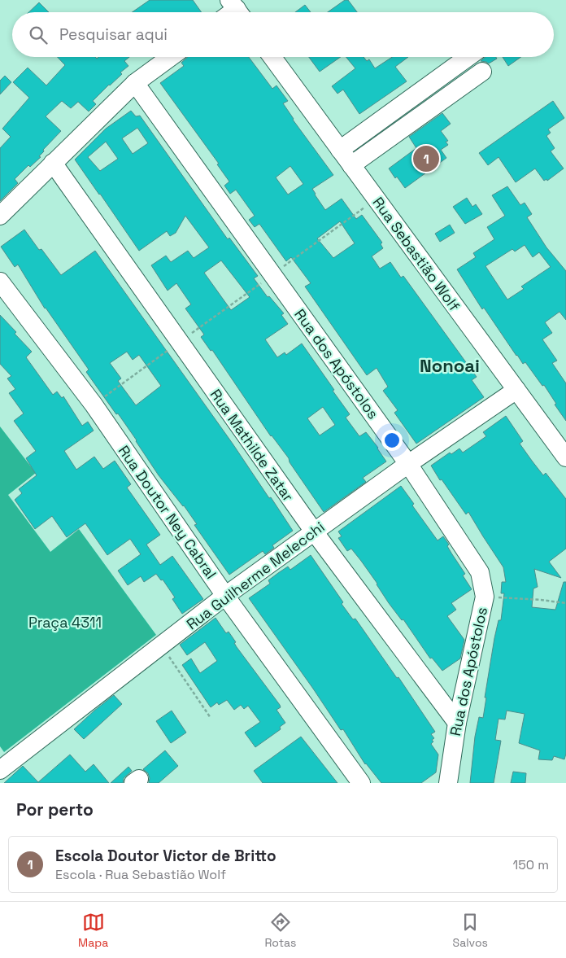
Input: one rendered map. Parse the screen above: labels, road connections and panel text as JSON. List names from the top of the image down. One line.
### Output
{"streets":{"street":["Rua Sebastião Wolf","Rua dos Apóstolos","Rua Mathilde Zatar","Rua Doutor Ney Cabral","Rua Guilherme Melecchi"]},"crossings":[["Rua Sebastião Wolf","Rua Guilherme Melecchi"],["Rua dos Apóstolos","Rua Mathilde Zatar"],["Rua dos Apóstolos","Rua Guilherme Melecchi"],["Rua Mathilde Zatar","Rua Guilherme Melecchi"],["Rua Doutor Ney Cabral","Rua Guilherme Melecchi"]],"districts":["Nonoai"],"parks":["Praça 4311"],"page":{"search":"Pesquisar aqui","pins":"1","heading":"Por perto","list":[{"mark":"1","name":"Escola Doutor Victor de Britto","note":"Escola · Rua Sebastião Wolf","value":"150 m"}],"nav":["Mapa","Rotas","Salvos"]}}
